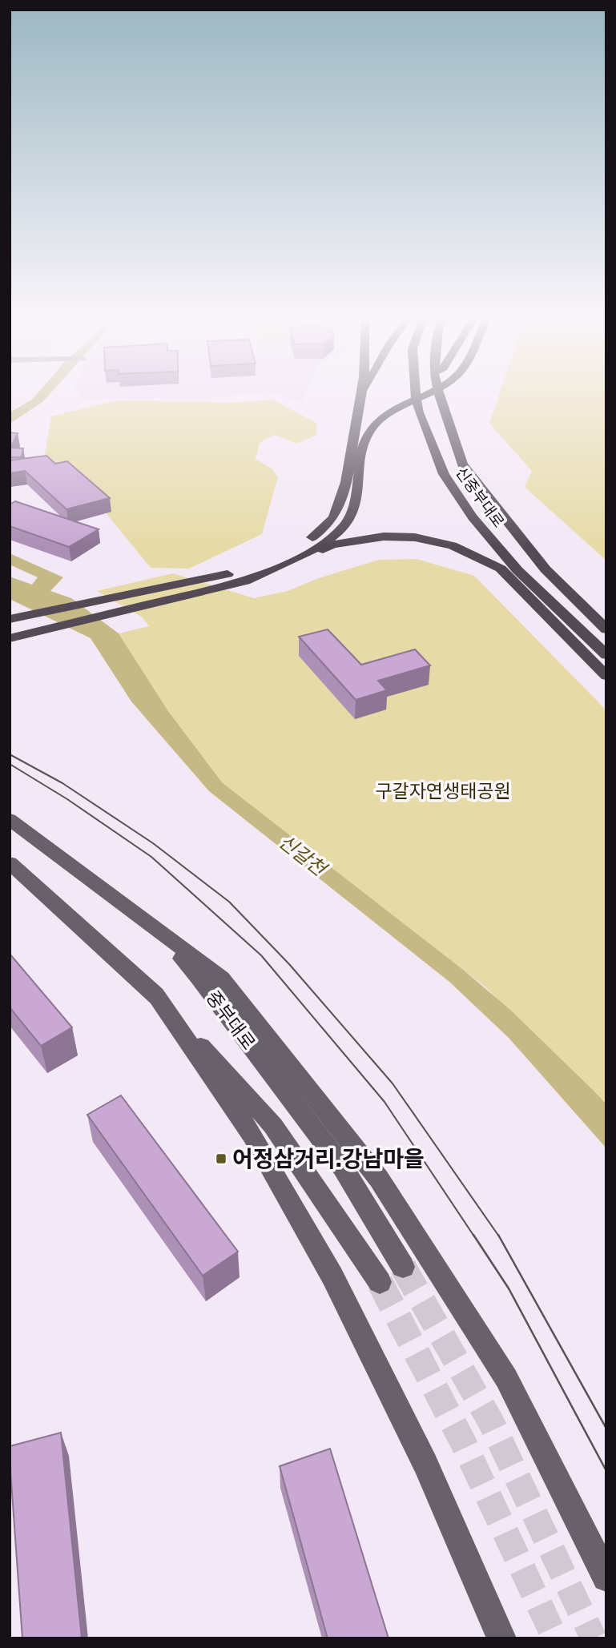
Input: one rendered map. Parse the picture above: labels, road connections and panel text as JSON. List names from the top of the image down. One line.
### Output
{"streets":{"highway":["신중부대로"],"main road":["중부대로"]},"water":["신갈천"],"parks":["구갈자연생태공원"],"places":{"transit":["어정삼거리.강남마을"]}}
